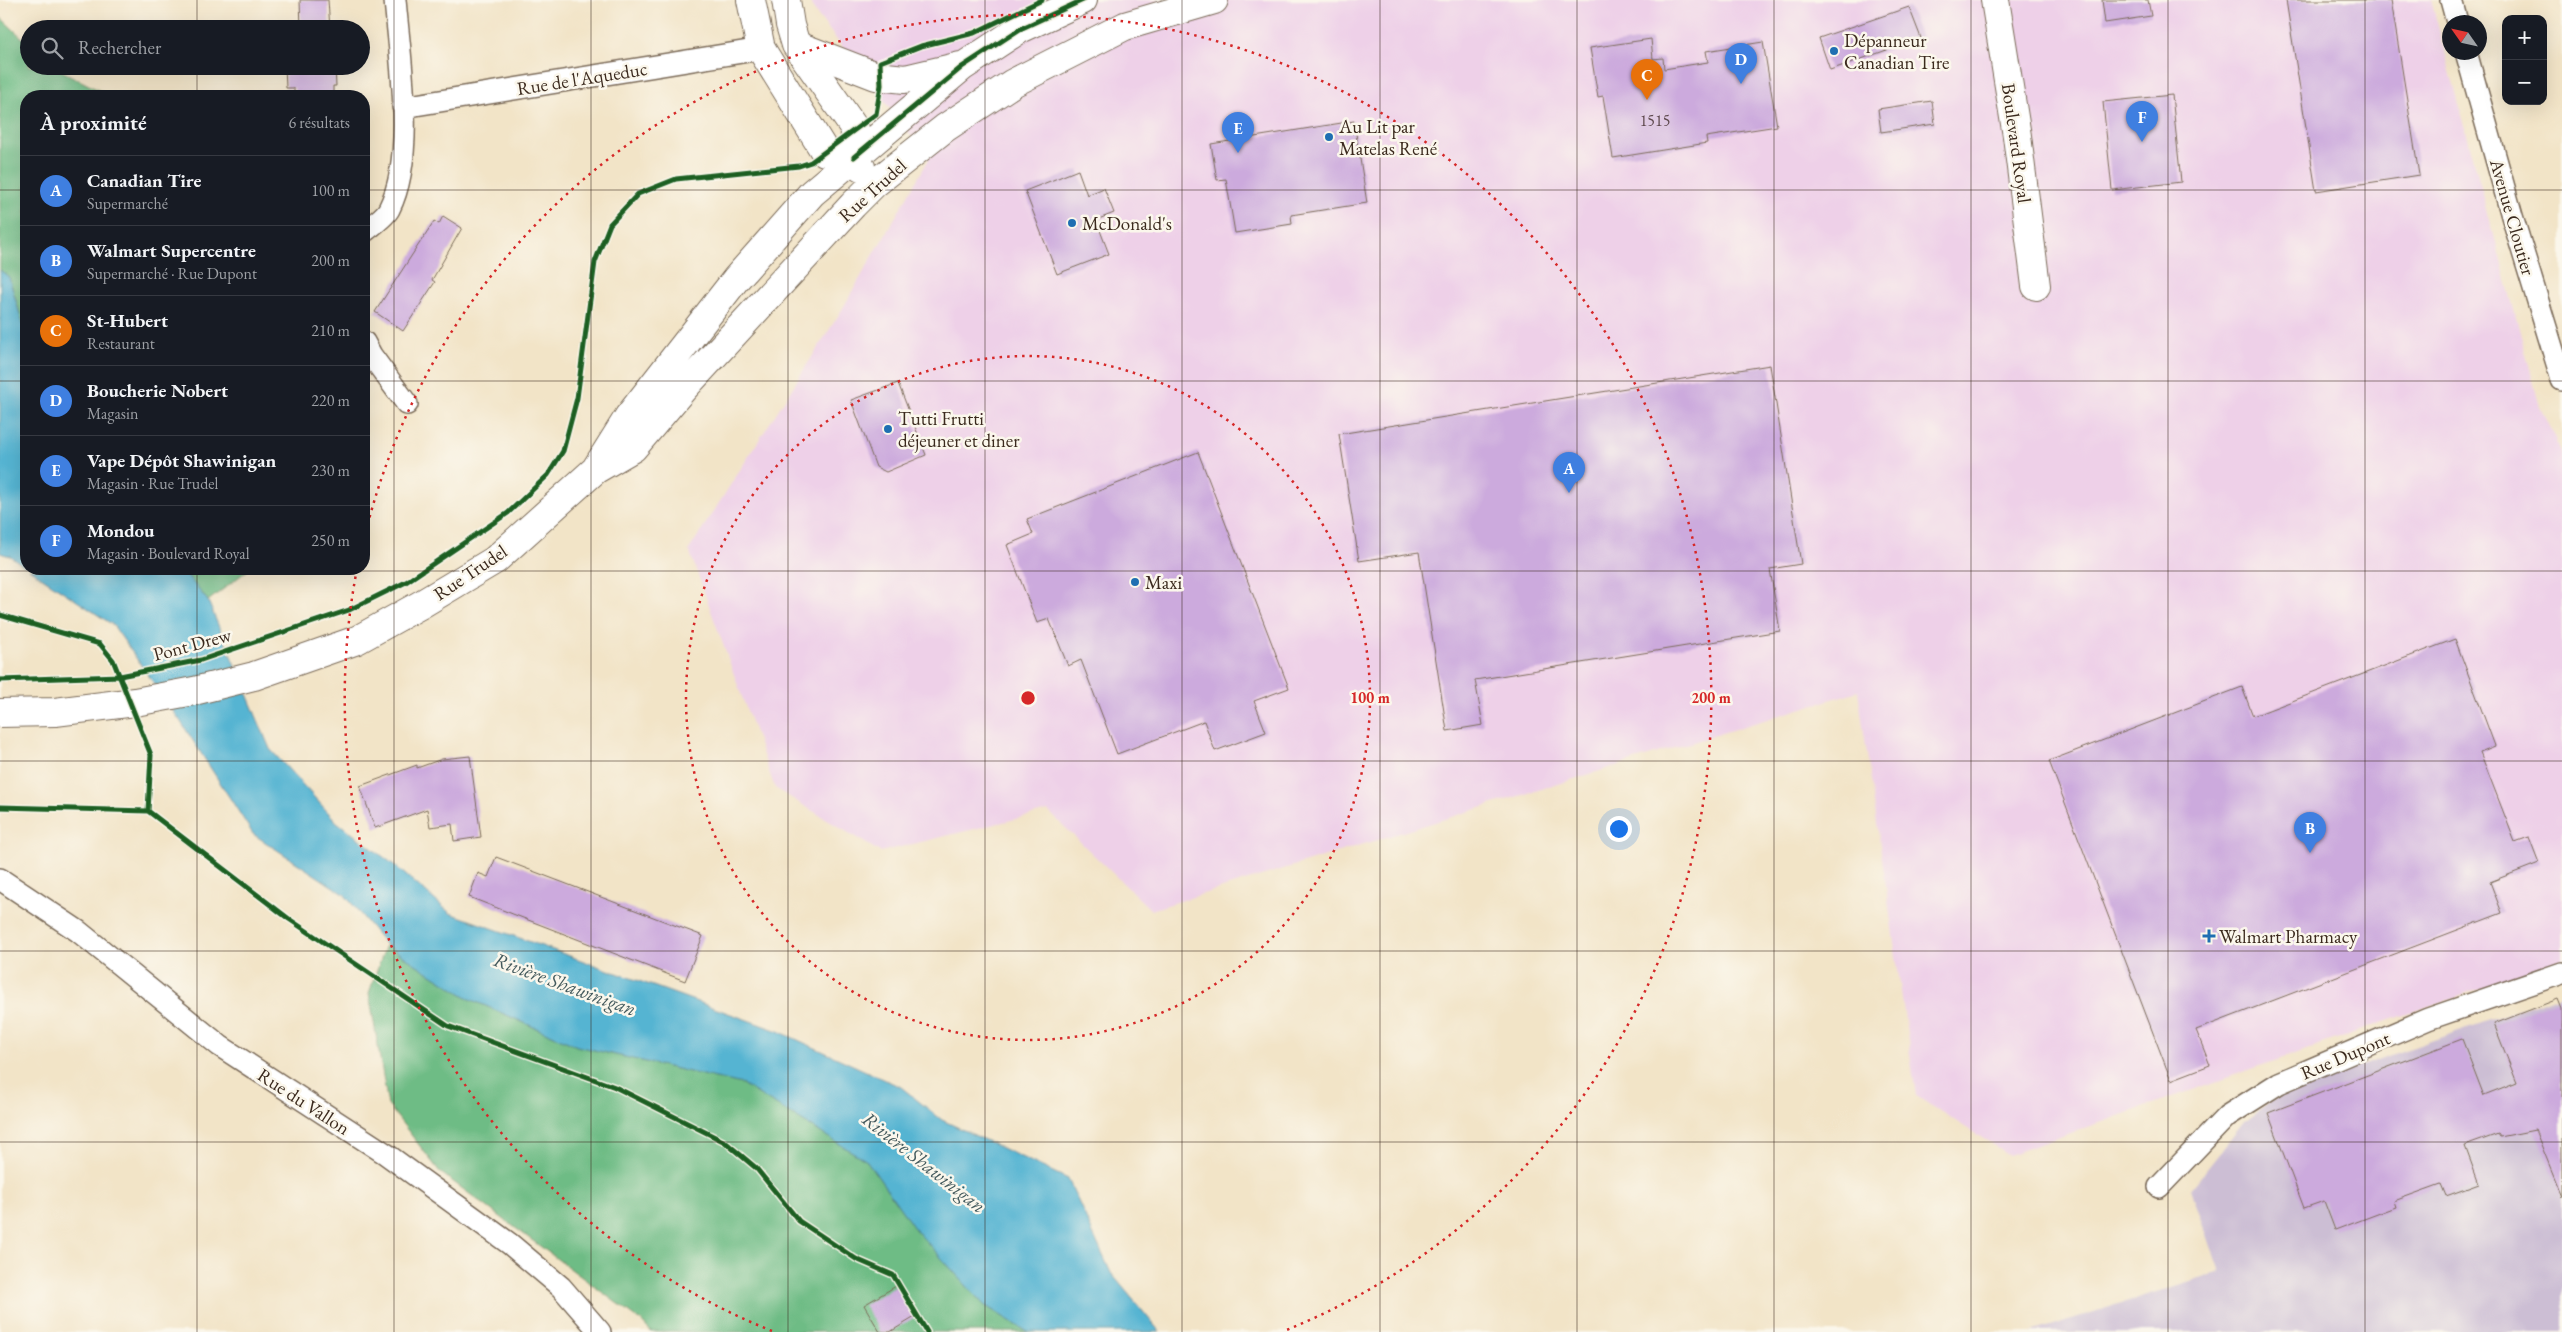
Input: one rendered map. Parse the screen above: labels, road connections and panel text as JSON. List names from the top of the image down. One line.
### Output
{"streets":{"main road":["Boulevard Royal","Rue Trudel"],"street":["Rue de l'Aqueduc","Avenue Cloutier","Rue Dupont","Rue du Vallon"],"cycle path":["Pont Drew"]},"water":["Rivière Shawinigan"],"places":{"other":["Dépanneur Canadian Tire","Au Lit par Matelas René","McDonald's","Tutti Frutti déjeuner et diner","Maxi"],"health":["Walmart Pharmacy"]},"house_numbers":["1515"],"north":"top left","page":{"map_buttons":["+","−"],"search":"Rechercher","pins":["D","C","F","E","A","B"],"heading":["À proximité","6 résultats"],"list":[{"mark":"A","name":"Canadian Tire","note":"Supermarché","value":"100 m"},{"mark":"B","name":"Walmart Supercentre","note":"Supermarché · Rue Dupont","value":"200 m"},{"mark":"C","name":"St-Hubert","note":"Restaurant","value":"210 m"},{"mark":"D","name":"Boucherie Nobert","note":"Magasin","value":"220 m"},{"mark":"E","name":"Vape Dépôt Shawinigan","note":"Magasin · Rue Trudel","value":"230 m"},{"mark":"F","name":"Mondou","note":"Magasin · Boulevard Royal","value":"250 m"}]},"rings":["100 m","200 m"]}
